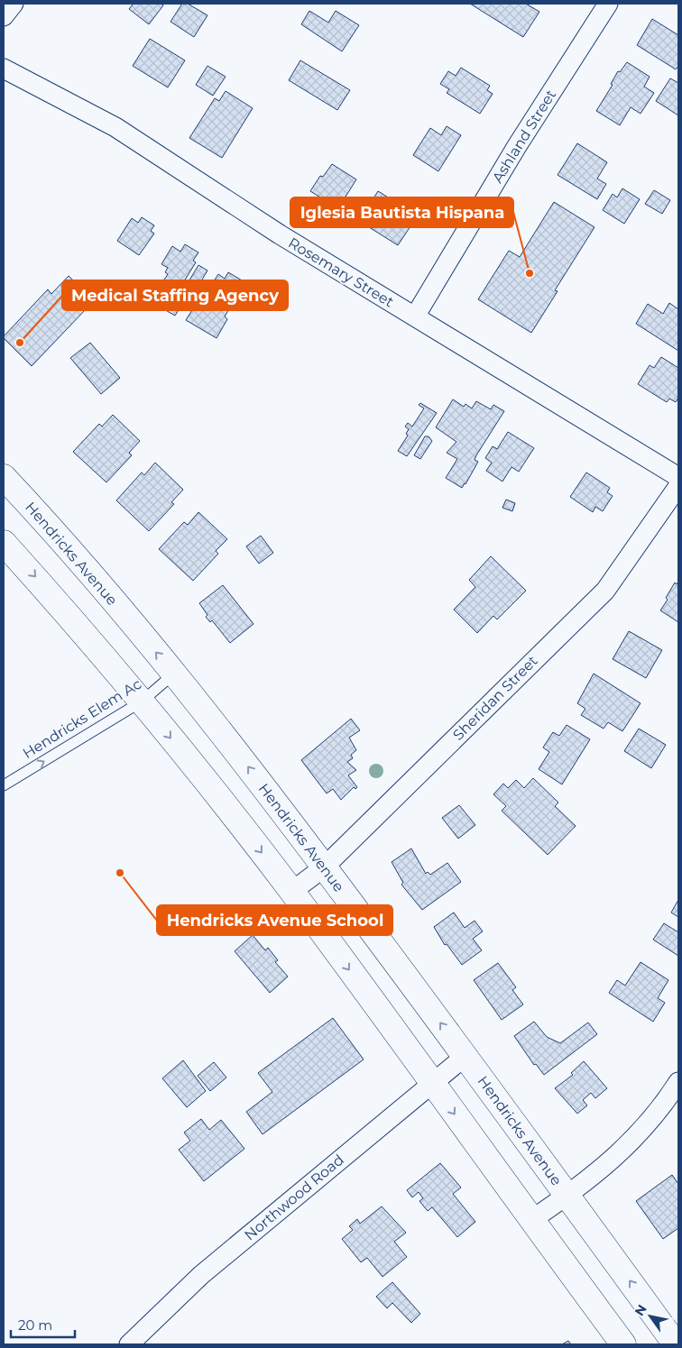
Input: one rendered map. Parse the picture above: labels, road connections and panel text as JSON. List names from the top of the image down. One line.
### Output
{"streets":{"main road":["Hendricks Avenue"],"street":["Ashland Street","Rosemary Street","Sheridan Street","Northwood Road"],"lane":["Hendricks Elem Ac"]},"crossings":[["Ashland Street","Rosemary Street"],["Hendricks Avenue","Sheridan Street"],["Hendricks Avenue","Hendricks Elem Ac"],["Hendricks Avenue","Northwood Road"]],"one_way":["Hendricks Elem Ac"],"places":["Iglesia Bautista Hispana","Medical Staffing Agency","Hendricks Avenue School"],"scale_bar":"20 m","north":"top left"}
